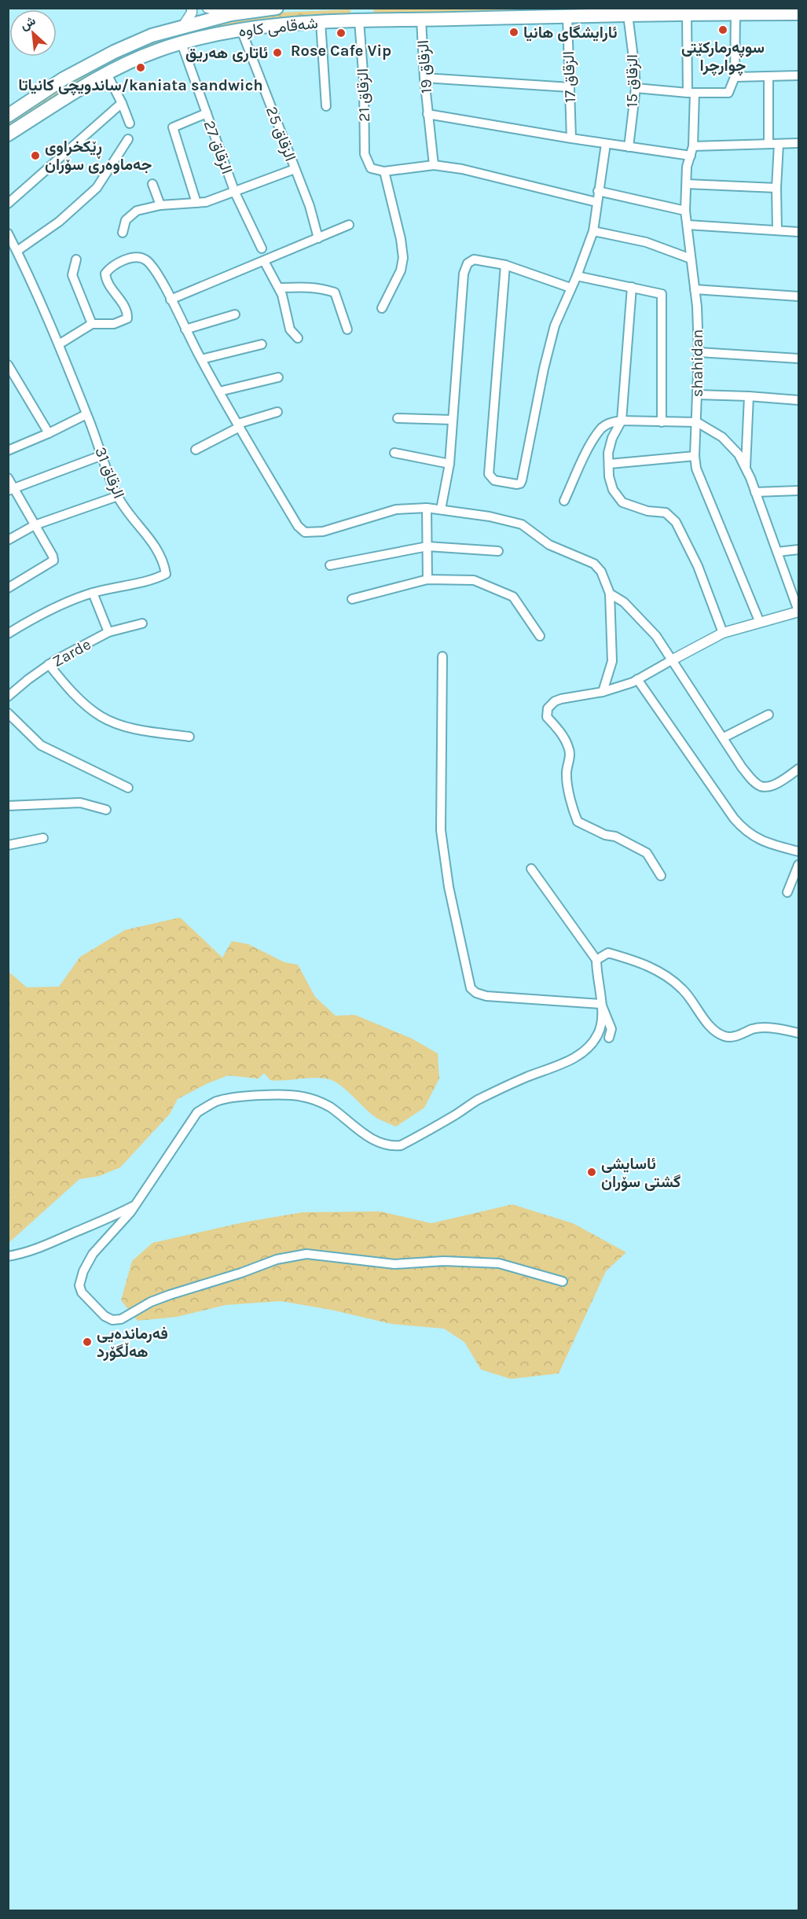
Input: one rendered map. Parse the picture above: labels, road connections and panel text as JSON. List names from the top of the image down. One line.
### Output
{"streets":{"main road":["شەقامی کاوە"],"street":["الزقاق 19","الزقاق 17","الزقاق 15","الزقاق 21","الزقاق 25","الزقاق 27","shahidan","الزقاق 31","Zarde"]},"crossings":[["شەقامی کاوە","الزقاق 19"],["شەقامی کاوە","الزقاق 17"],["شەقامی کاوە","الزقاق 15"],["شەقامی کاوە","الزقاق 21"],["شەقامی کاوە","الزقاق 25"],["شەقامی کاوە","الزقاق 27"],["شەقامی کاوە","shahidan"]],"places":["سوپەرمارکێتی چوارچرا","ئارایشگای هانیا","Rose Cafe Vip","ئاتاری هەریق","ساندویچی کانیاتا/kaniata sandwich","ڕێکخراوی جەماوەری سۆران","ئاسایشی گشتی سۆران","فەرماندەیی هەڵگۆرد"],"north":"top left"}
